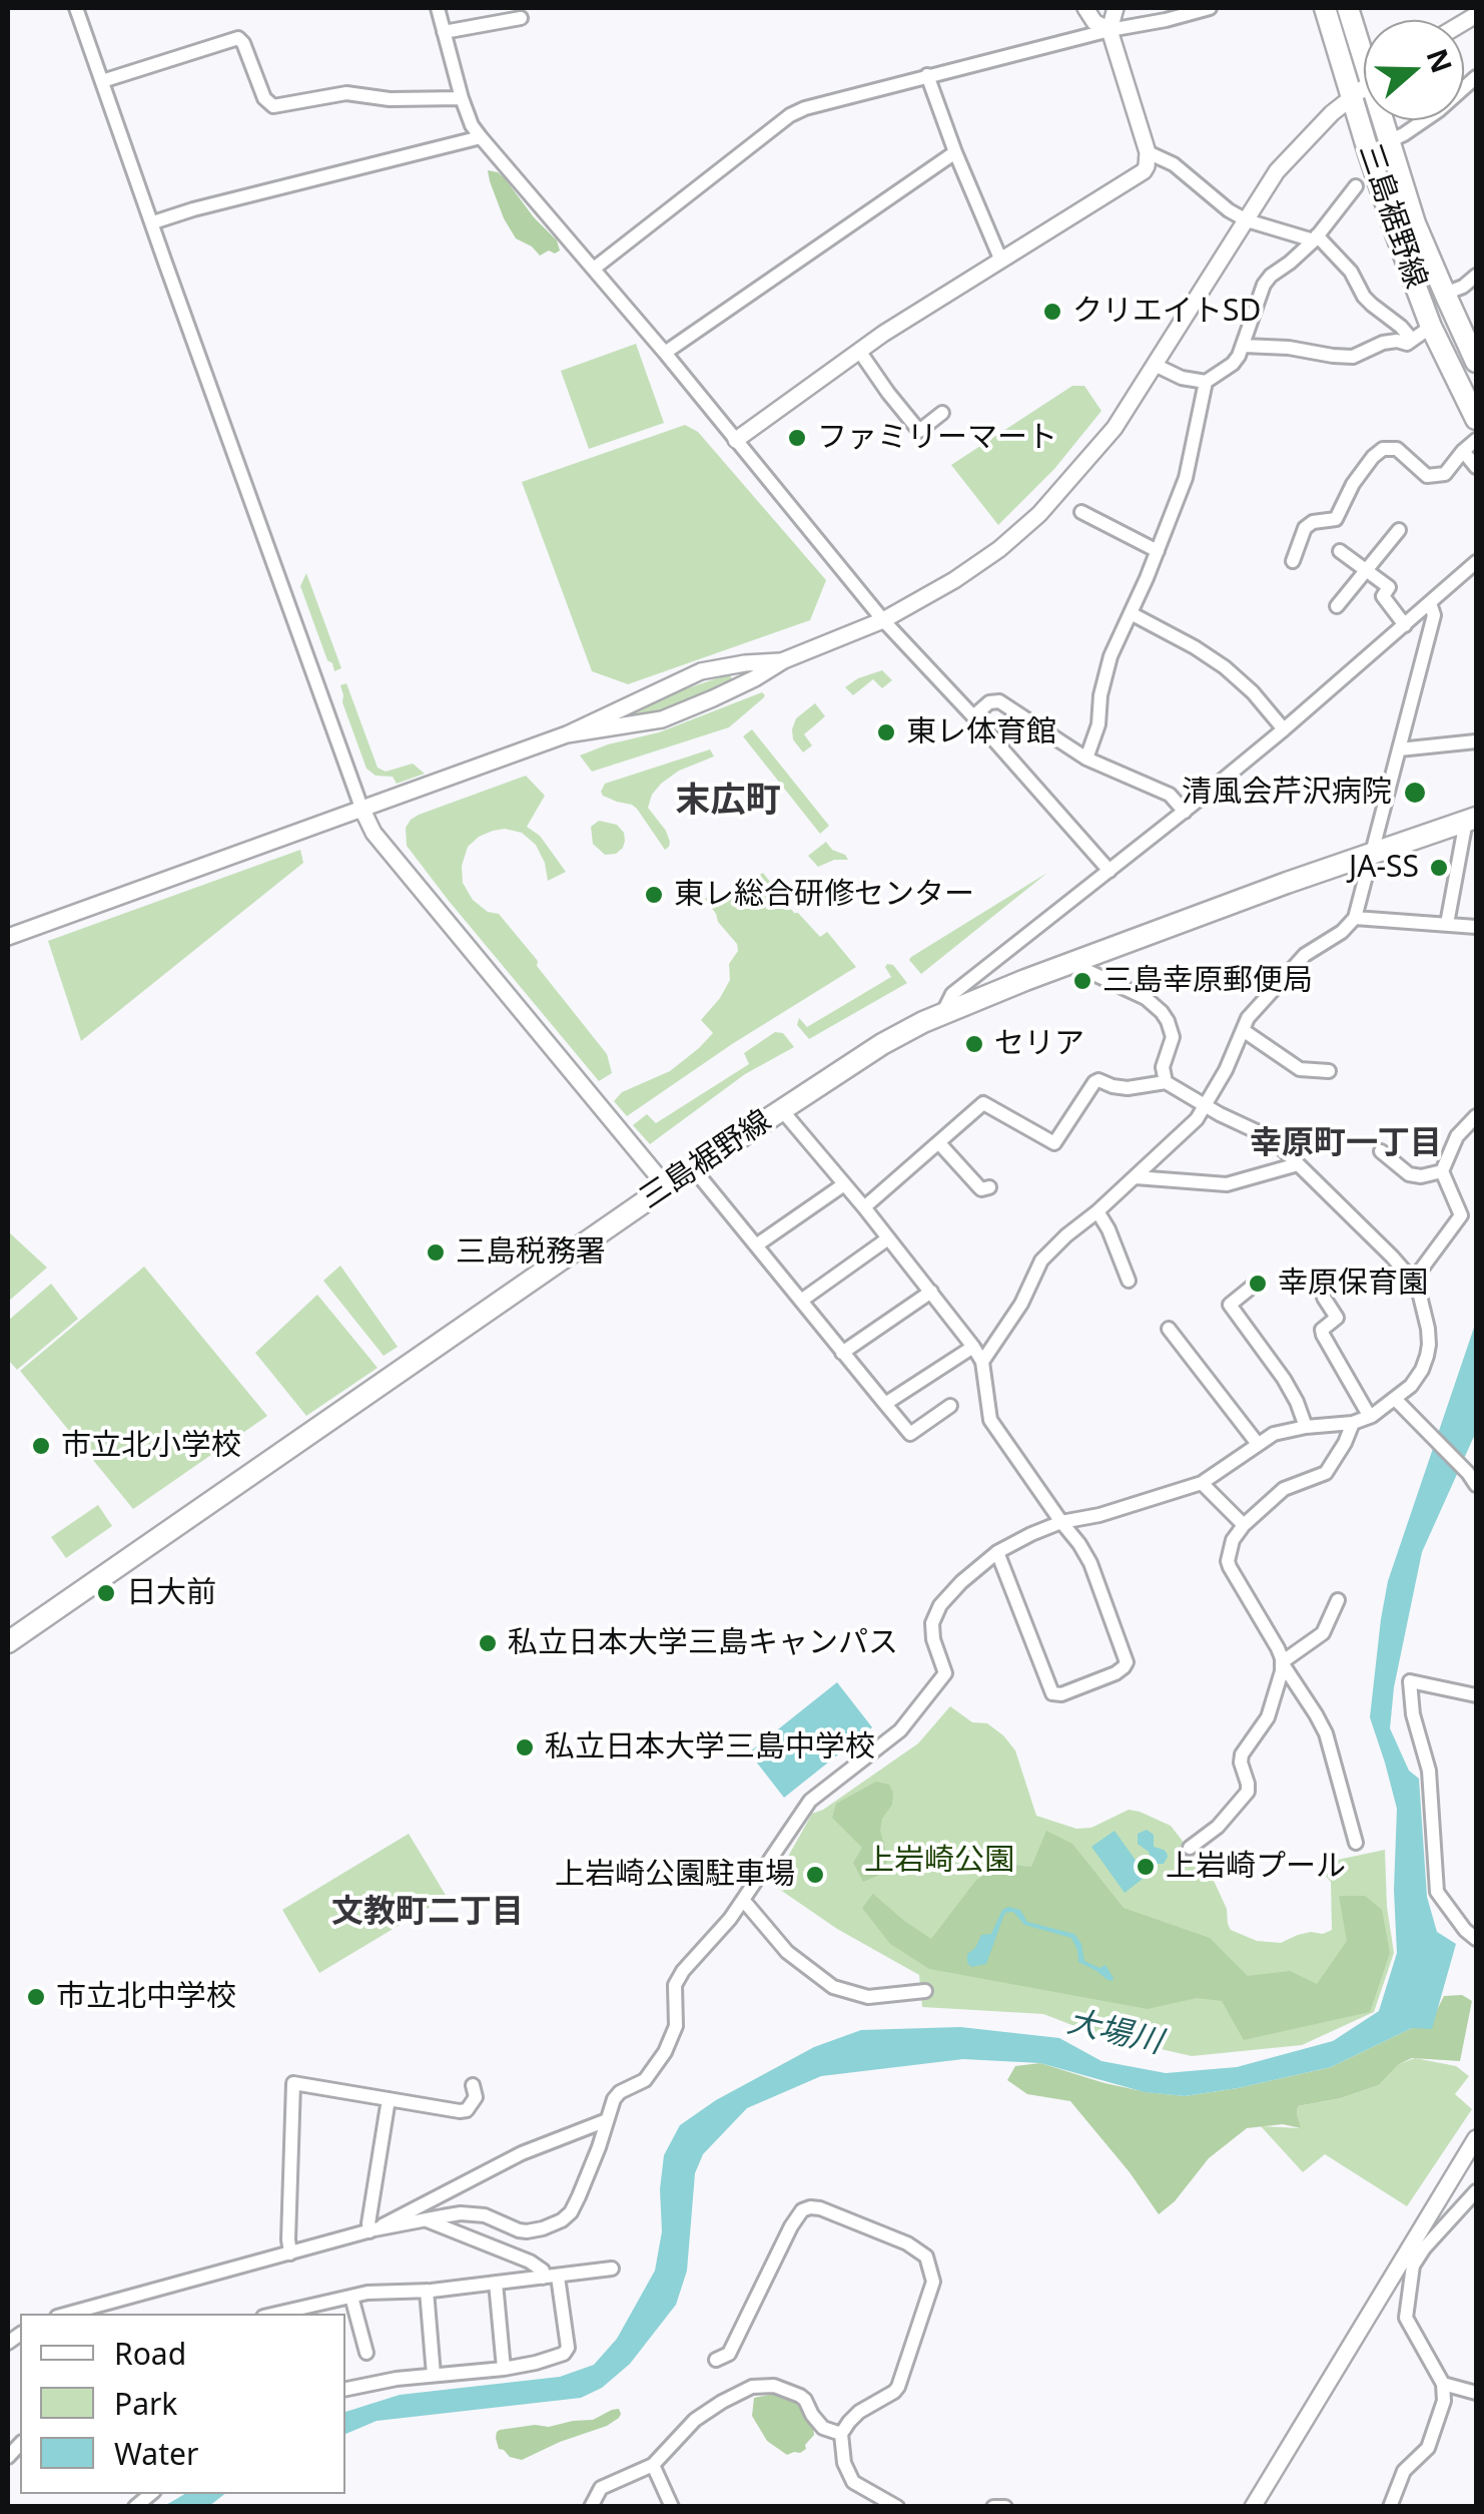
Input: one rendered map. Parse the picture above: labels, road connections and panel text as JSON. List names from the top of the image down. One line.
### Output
{"streets":{"main road":["三島裾野線"]},"districts":["末広町","幸原町一丁目","文教町二丁目"],"water":["大場川"],"parks":["上岩崎公園"],"places":["クリエイトSD","ファミリーマート","東レ体育館","清風会芹沢病院","JA-SS","東レ総合研修センター","三島幸原郵便局","セリア","三島税務署","幸原保育園","市立北小学校","日大前","私立日本大学三島キャンパス","私立日本大学三島中学校","上岩崎プール","上岩崎公園駐車場","市立北中学校"],"legend":["Road","Park","Water"],"north":"right"}
